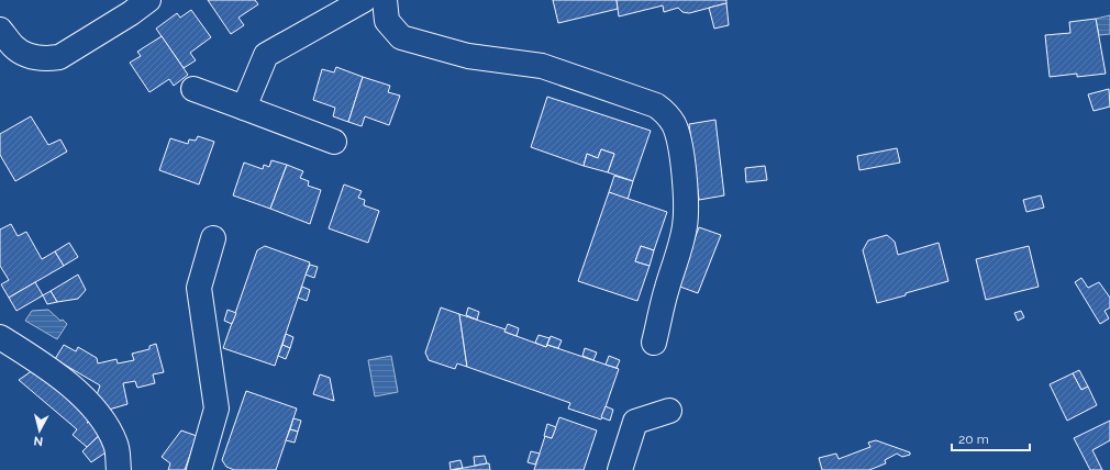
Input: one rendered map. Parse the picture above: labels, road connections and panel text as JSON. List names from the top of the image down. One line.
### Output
{"scale_bar":"20 m","north":"bottom"}
